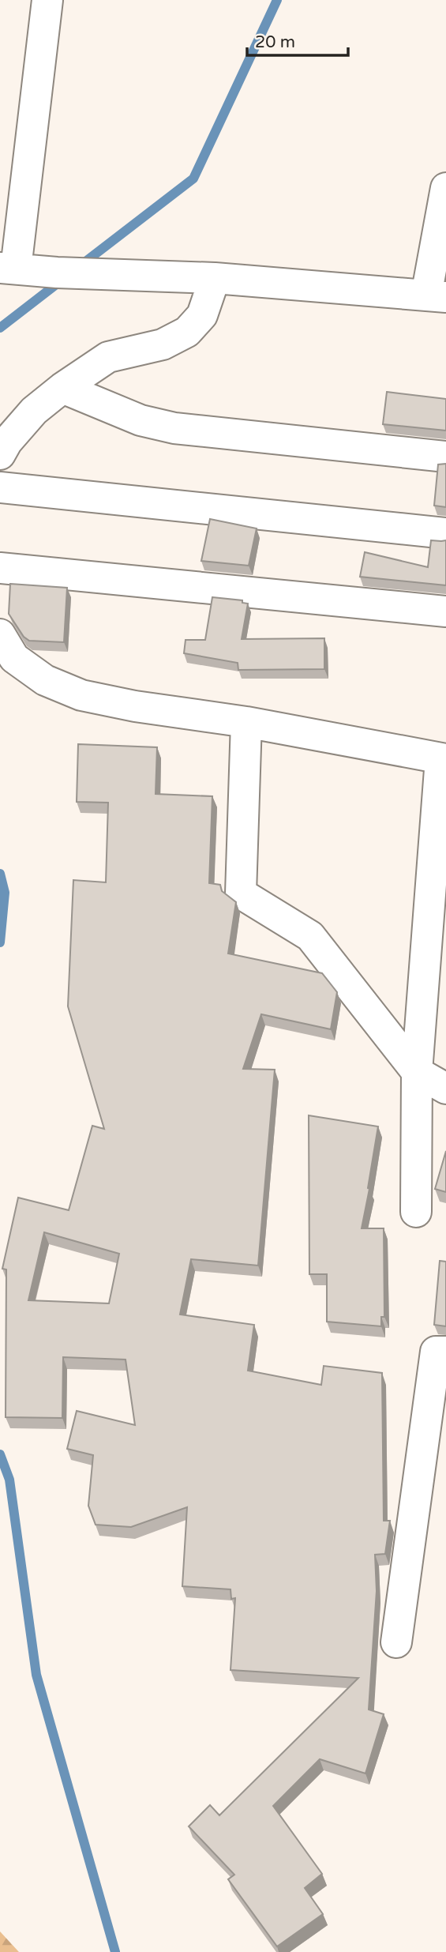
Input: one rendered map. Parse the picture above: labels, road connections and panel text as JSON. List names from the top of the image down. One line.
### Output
{"scale_bar":"20 m"}
